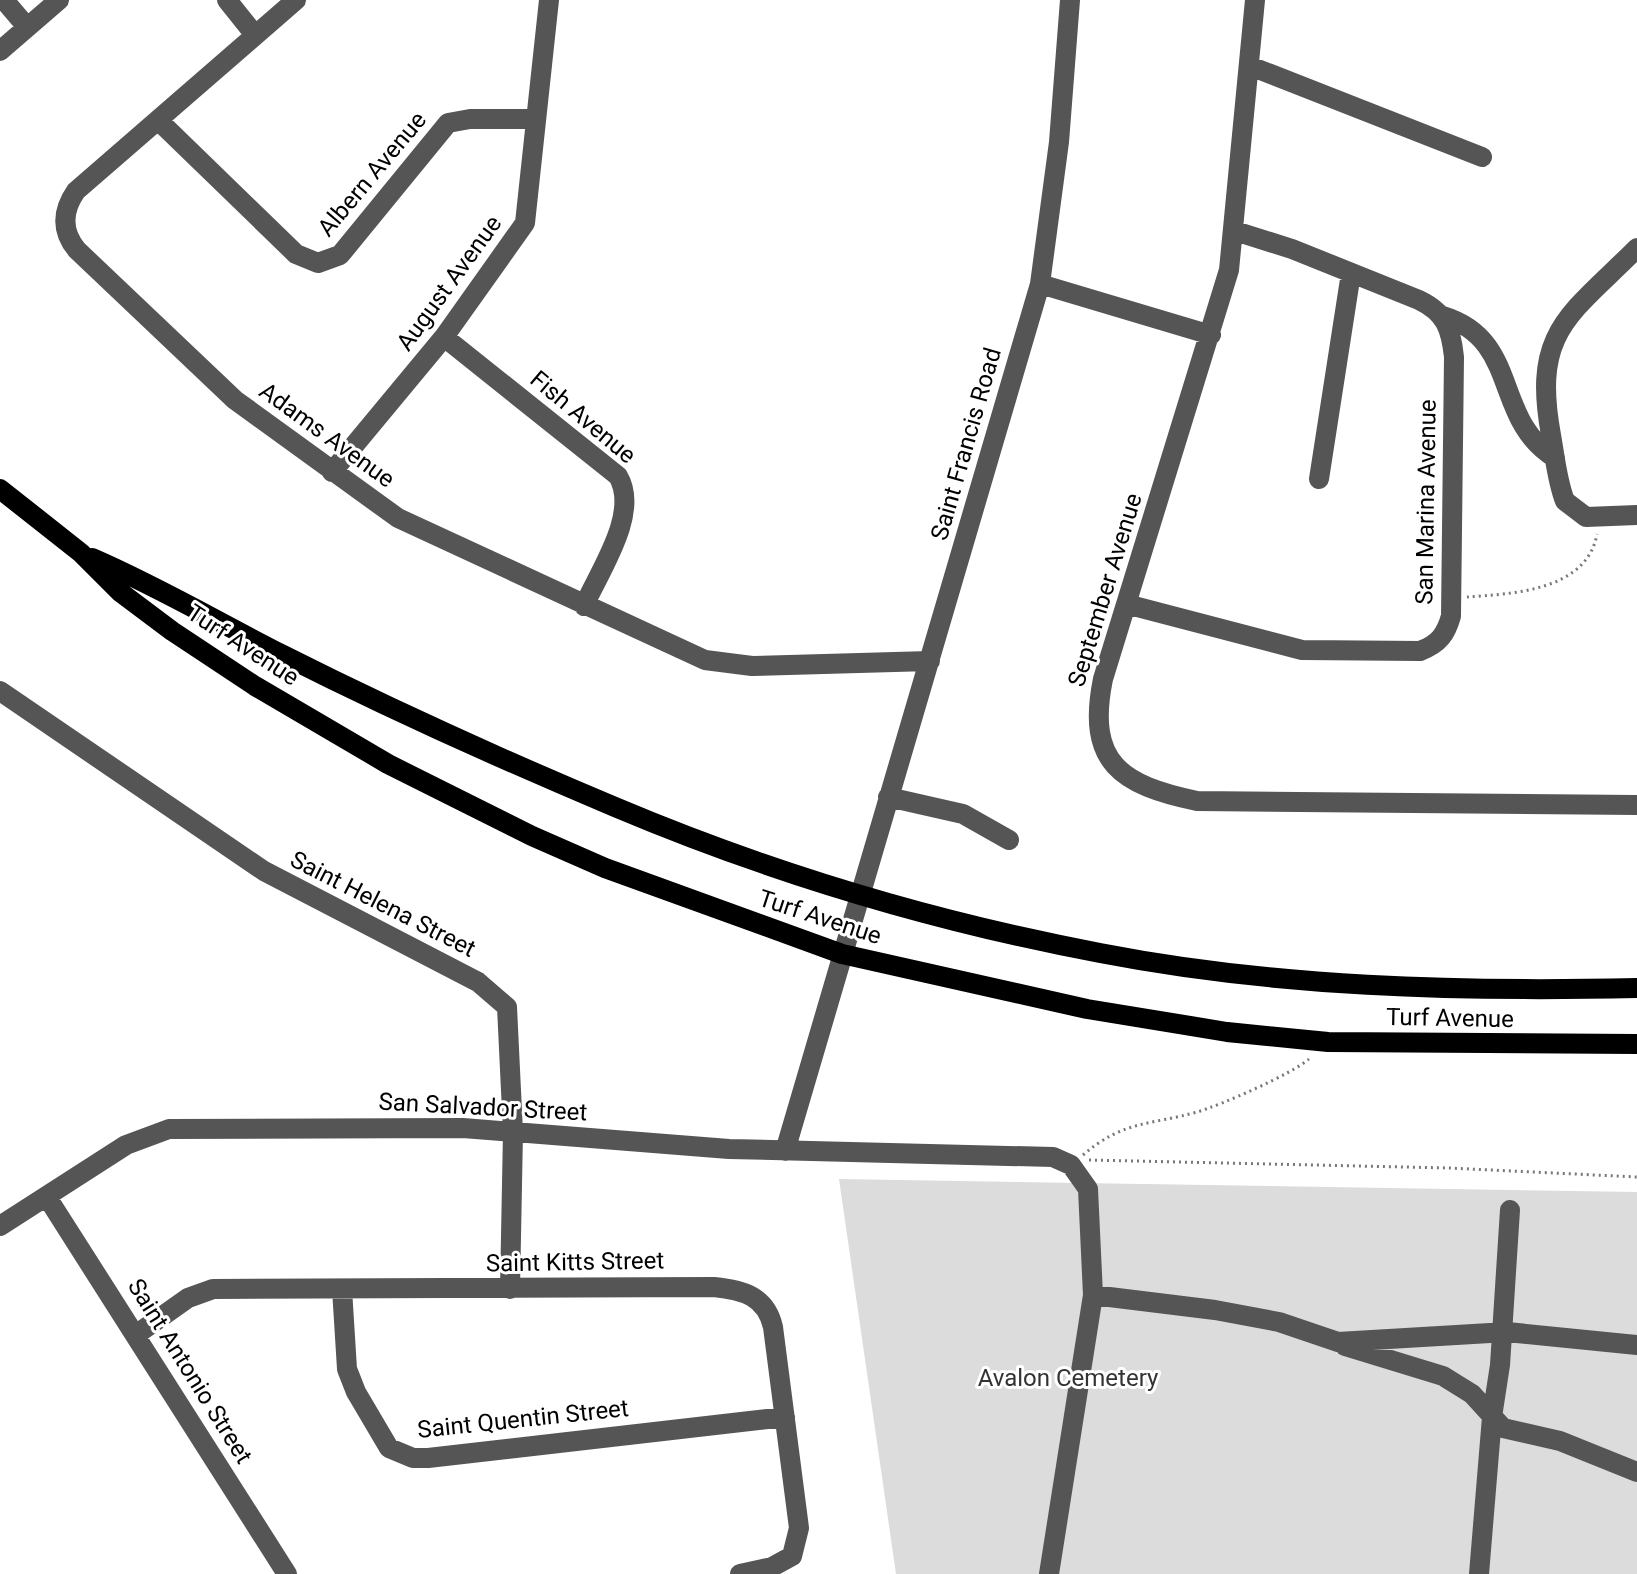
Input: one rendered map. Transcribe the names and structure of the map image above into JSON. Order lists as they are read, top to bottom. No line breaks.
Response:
{"streets":{"main road":["Turf Avenue"],"street":["Albern Avenue","August Avenue","Fish Avenue","Adams Avenue","Saint Francis Road","San Marina Avenue","September Avenue","Saint Helena Street","San Salvador Street","Saint Kitts Street","Saint Antonio Street","Saint Quentin Street"]},"crossings":[["Albern Avenue","August Avenue"],["Albern Avenue","Adams Avenue"],["August Avenue","Fish Avenue"],["August Avenue","Adams Avenue"],["Fish Avenue","Adams Avenue"],["Adams Avenue","Saint Francis Road"],["Saint Francis Road","Turf Avenue"],["San Marina Avenue","September Avenue"],["Saint Helena Street","San Salvador Street"],["Saint Helena Street","Saint Kitts Street"],["San Salvador Street","Saint Antonio Street"],["Saint Kitts Street","Saint Antonio Street"],["Saint Kitts Street","Saint Quentin Street"]],"parks":["Avalon Cemetery"]}
